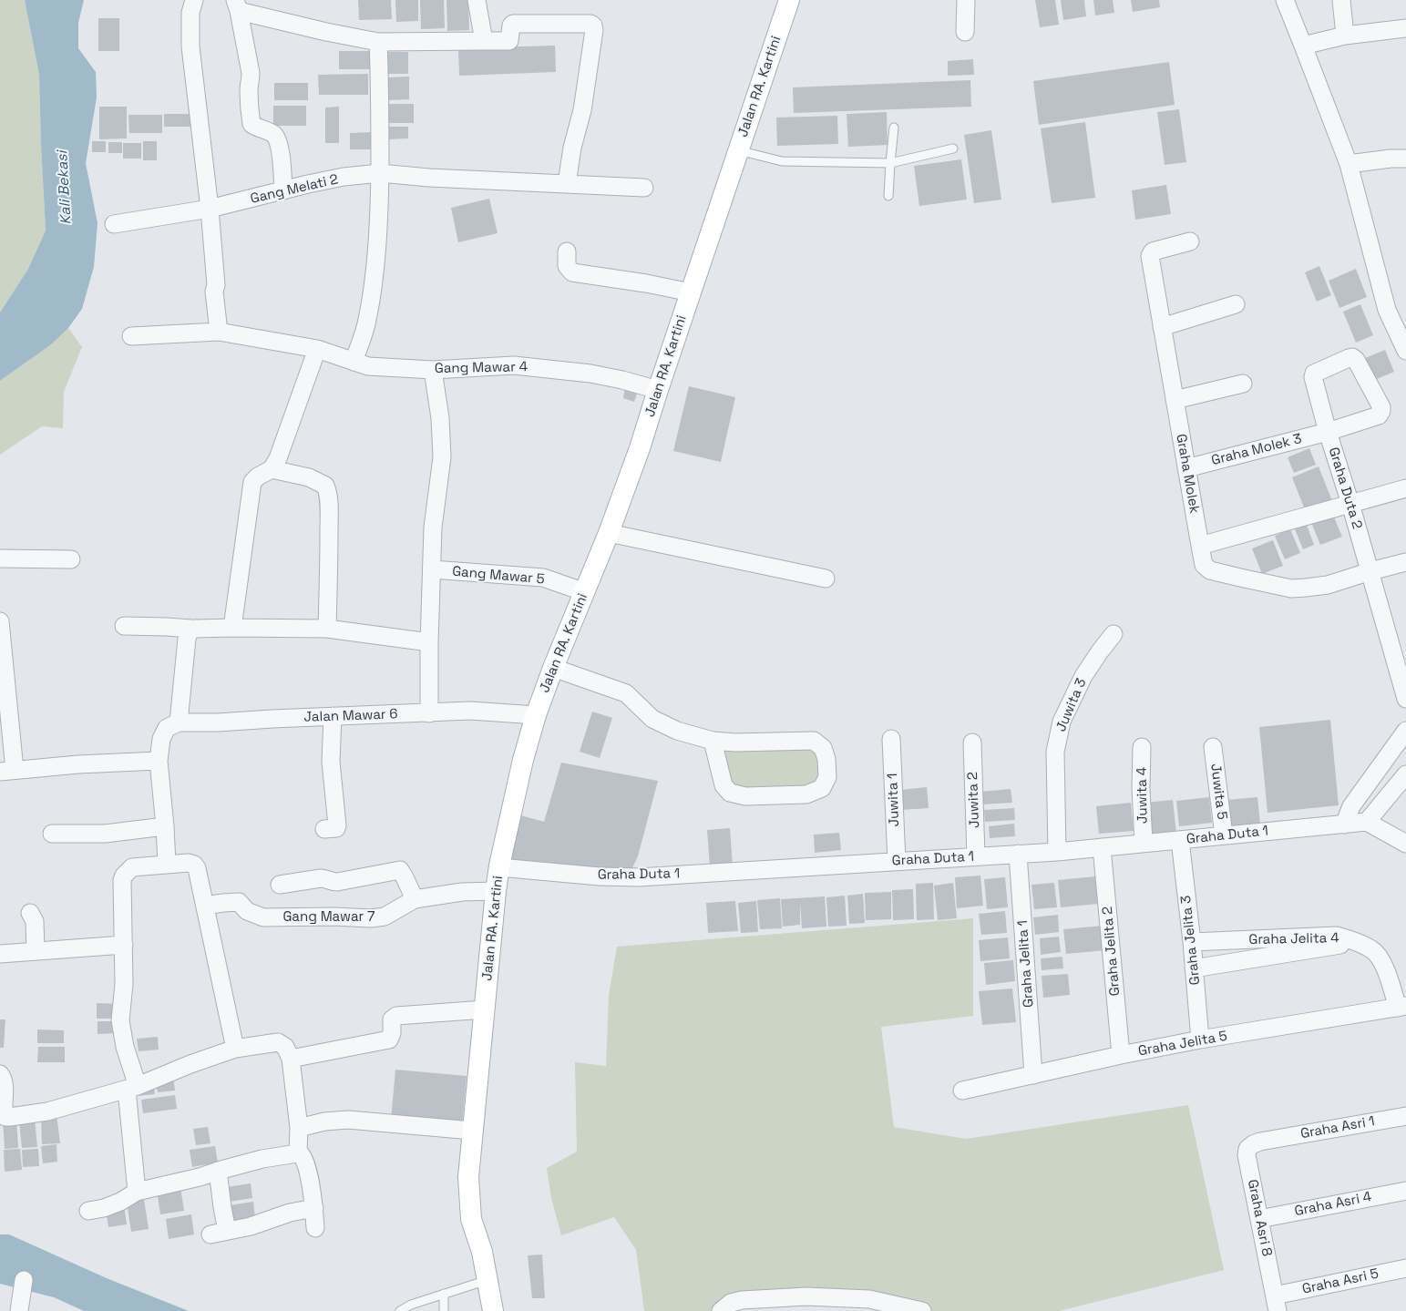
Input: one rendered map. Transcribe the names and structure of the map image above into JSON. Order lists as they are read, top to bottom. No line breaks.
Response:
{"streets":{"main road":["Jalan RA. Kartini"],"street":["Gang Melati 2","Gang Mawar 4","Graha Molek 3","Graha Molek","Graha Duta 2","Gang Mawar 5","Juwita 3","Jalan Mawar 6","Juwita 5","Juwita 4","Juwita 1","Juwita 2","Graha Duta 1","Gang Mawar 7","Graha Jelita 4","Graha Jelita 3","Graha Jelita 2","Graha Jelita 1","Graha Jelita 5","Graha Asri 1","Graha Asri 4","Graha Asri 8","Graha Asri 5"]},"crossings":[["Jalan RA. Kartini","Gang Mawar 4"],["Jalan RA. Kartini","Gang Mawar 5"],["Jalan RA. Kartini","Jalan Mawar 6"],["Jalan RA. Kartini","Graha Duta 1"],["Jalan RA. Kartini","Gang Mawar 7"],["Graha Molek 3","Graha Molek"],["Graha Molek 3","Graha Duta 2"],["Graha Molek","Graha Duta 2"],["Juwita 3","Graha Duta 1"],["Juwita 5","Graha Duta 1"],["Juwita 4","Graha Duta 1"],["Juwita 1","Graha Duta 1"],["Juwita 2","Graha Duta 1"],["Graha Duta 1","Graha Jelita 3"],["Graha Duta 1","Graha Jelita 2"],["Graha Duta 1","Graha Jelita 1"],["Graha Jelita 4","Graha Jelita 3"],["Graha Jelita 4","Graha Jelita 5"],["Graha Jelita 3","Graha Jelita 5"],["Graha Jelita 2","Graha Jelita 5"],["Graha Jelita 1","Graha Jelita 5"],["Graha Asri 1","Graha Asri 8"],["Graha Asri 4","Graha Asri 8"],["Graha Asri 8","Graha Asri 5"]],"water":["Kali Bekasi"]}
